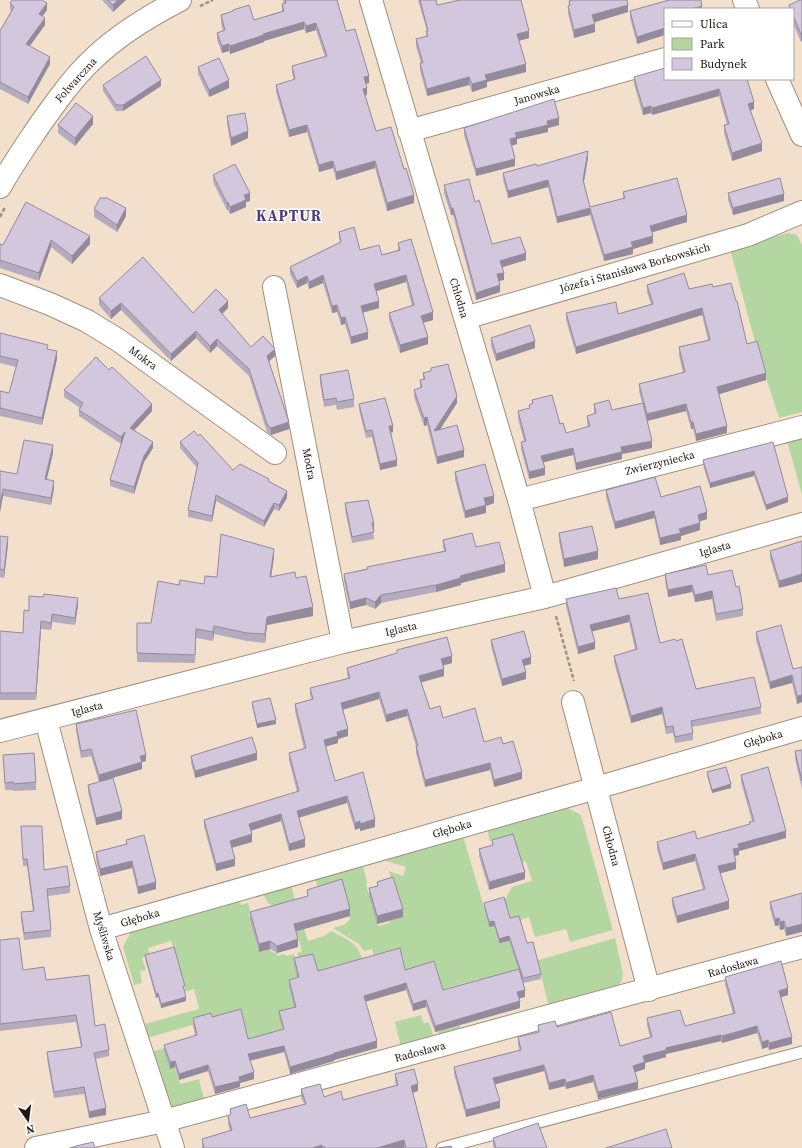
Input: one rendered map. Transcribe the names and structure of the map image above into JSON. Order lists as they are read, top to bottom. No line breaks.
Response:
{"streets":{"street":["Folwarczna","Janowska","Józefa i Stanisława Borkowskich","Chłodna","Mokra","Zwierzyniecka","Modra","Iglasta","Głęboka","Myśliwska","Radosława"]},"crossings":[["Janowska","Chłodna"],["Józefa i Stanisława Borkowskich","Chłodna"],["Chłodna","Zwierzyniecka"],["Chłodna","Iglasta"],["Chłodna","Głęboka"],["Chłodna","Radosława"],["Modra","Iglasta"],["Iglasta","Myśliwska"],["Głęboka","Myśliwska"],["Myśliwska","Radosława"]],"districts":["KAPTUR"],"legend":["Ulica","Park","Budynek"],"north":"bottom"}
